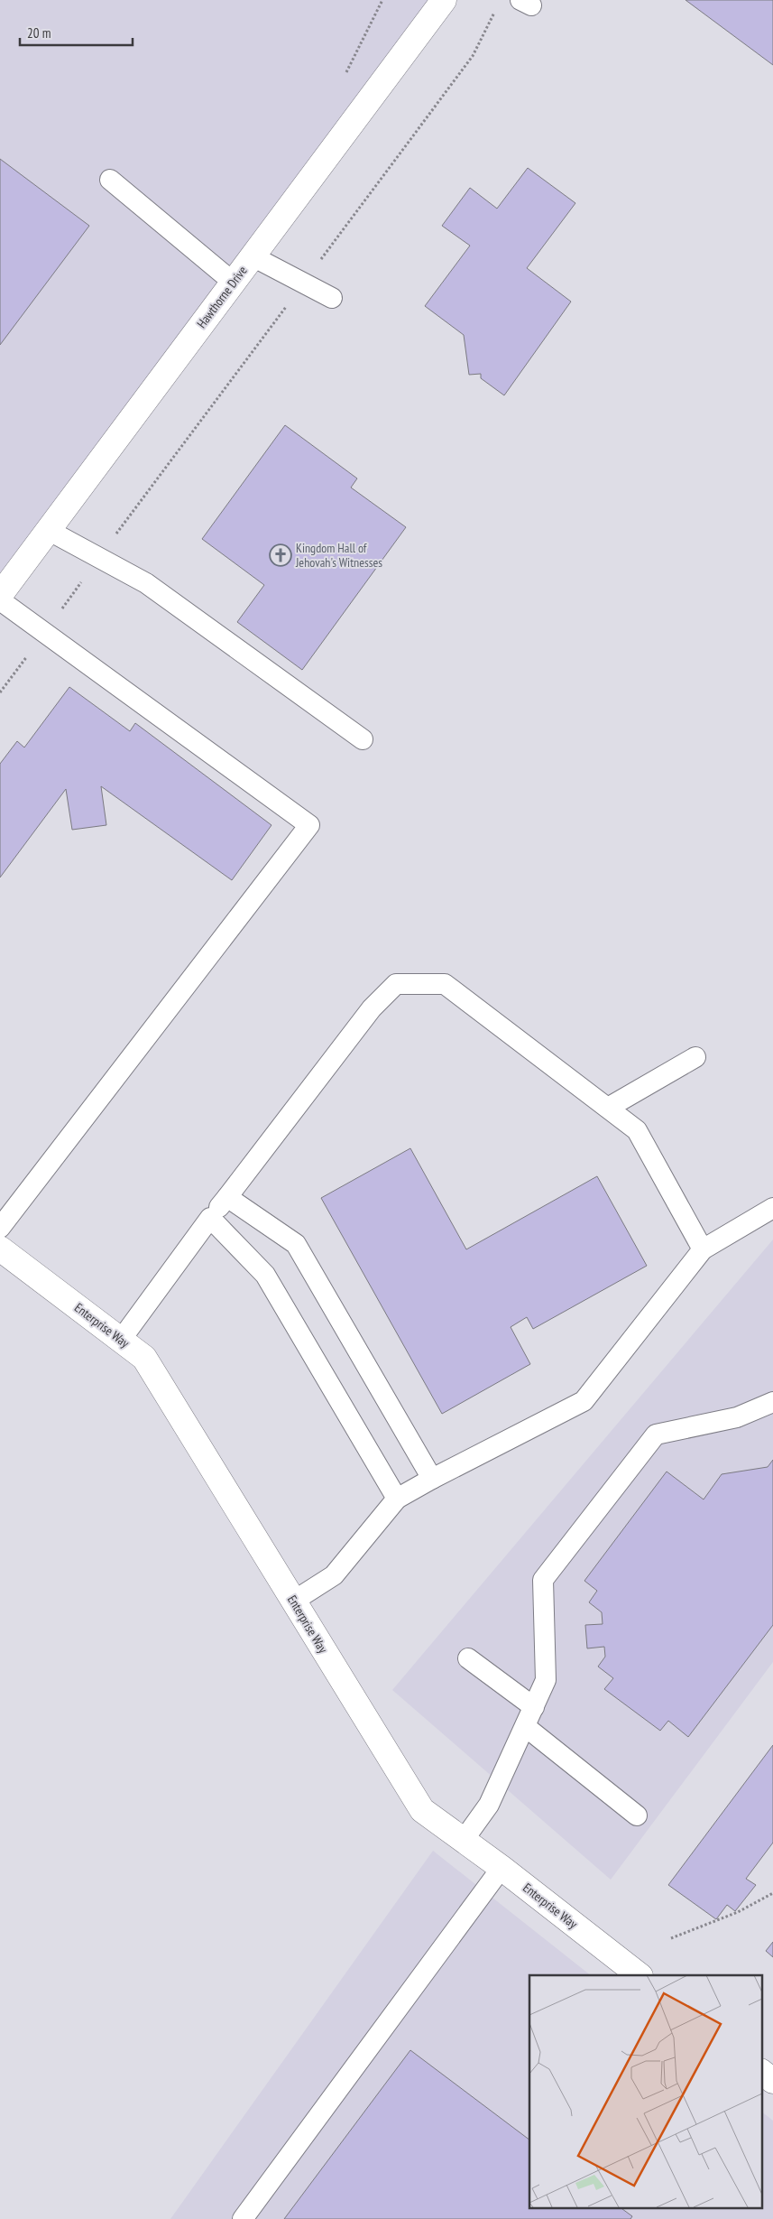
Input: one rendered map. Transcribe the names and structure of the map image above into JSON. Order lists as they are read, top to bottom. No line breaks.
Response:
{"streets":{"street":["Hawthorne Drive","Enterprise Way"]},"places":{"church":["Kingdom Hall of Jehovah's Witnesses"]},"scale_bar":"20 m"}
